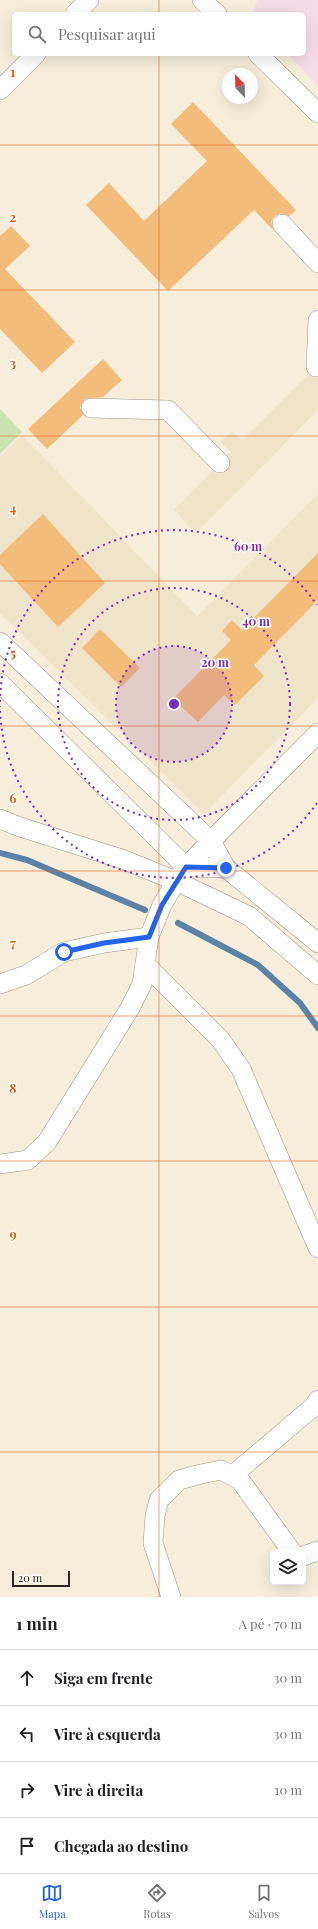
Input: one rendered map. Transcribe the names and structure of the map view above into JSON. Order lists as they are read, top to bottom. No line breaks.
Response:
{"scale_bar":"20 m","north":"top left","page":{"search":"Pesquisar aqui","scale":"20 m","heading":["1 min","A pé · 70 m"],"list":[["Siga em frente","30 m"],["Vire à esquerda","30 m"],["Vire à direita","10 m"],"Chegada ao destino"],"nav":["Mapa","Rotas","Salvos"]},"grid":{"rows":["1","2","3","4","5","6","7","8","9"]},"rings":["60 m","40 m","20 m"]}
